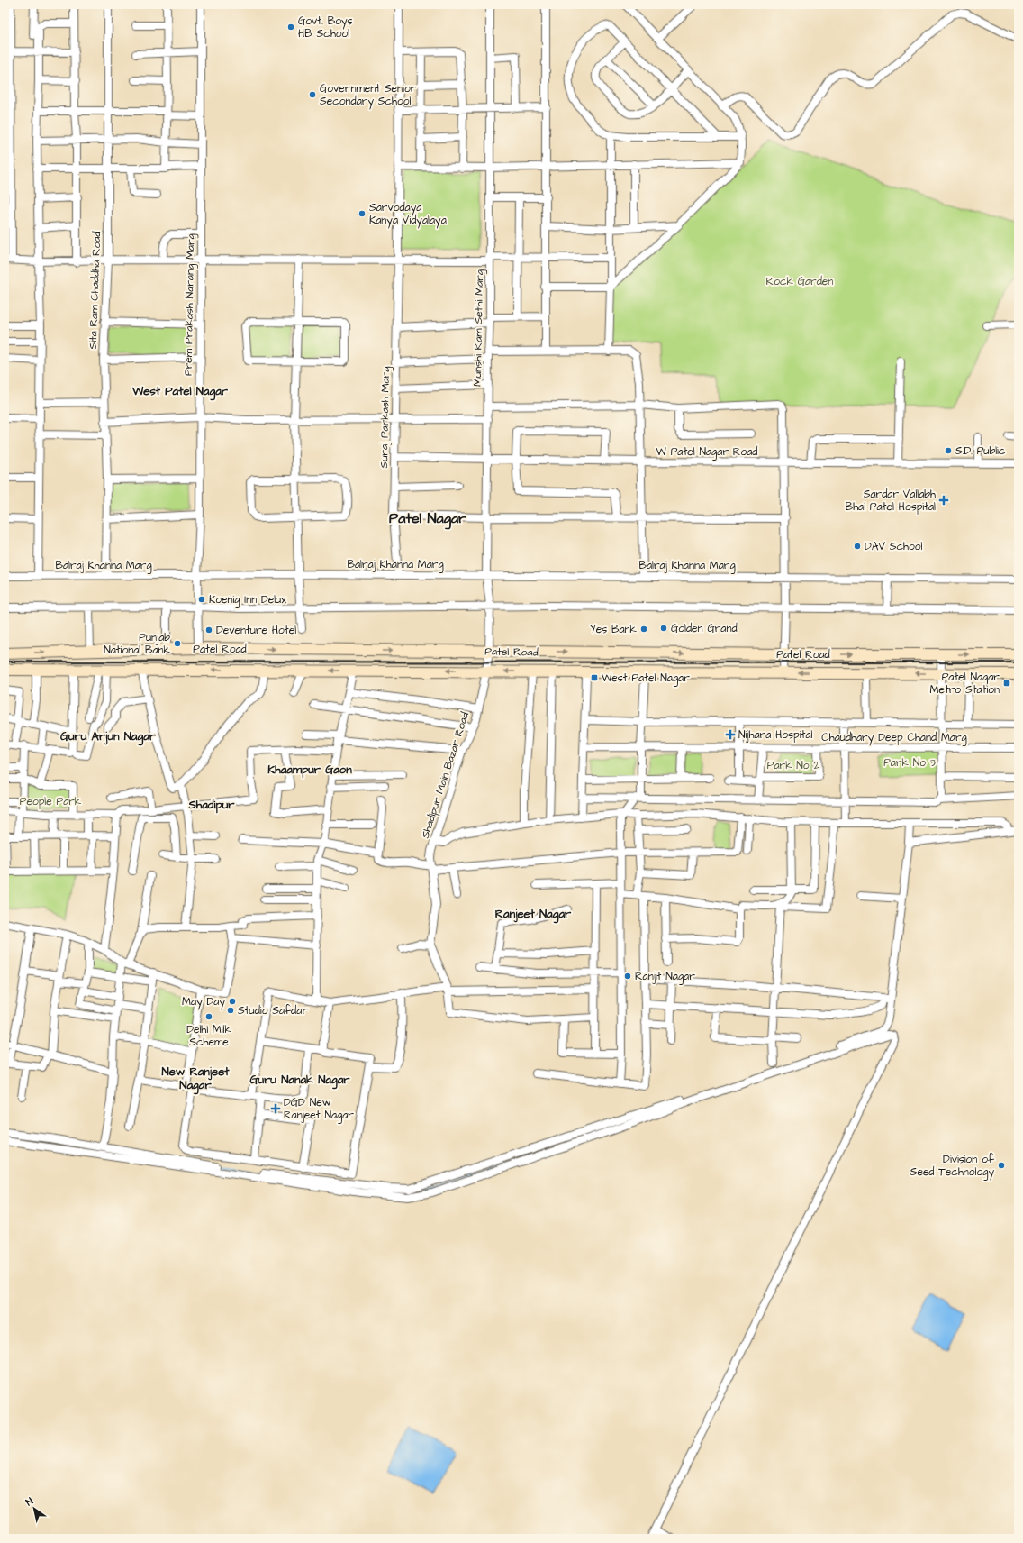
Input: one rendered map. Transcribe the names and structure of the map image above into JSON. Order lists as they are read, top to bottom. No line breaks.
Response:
{"streets":{"main road":["Patel Road"],"street":["Sita Ram Chaddha Road","Prem Prakash Narang Marg","Munshi Ram Sethi Marg","Suraj Parkash Marg","W Patel Nagar Road","Balraj Khanna Marg","Chaudhary Deep Chand Marg","Shadipur Main Bazar Road"]},"crossings":[["Sita Ram Chaddha Road","Balraj Khanna Marg"],["Prem Prakash Narang Marg","Balraj Khanna Marg"],["Prem Prakash Narang Marg","Patel Road"],["Munshi Ram Sethi Marg","W Patel Nagar Road"],["Munshi Ram Sethi Marg","Balraj Khanna Marg"],["Munshi Ram Sethi Marg","Patel Road"],["Munshi Ram Sethi Marg","Shadipur Main Bazar Road"],["Suraj Parkash Marg","W Patel Nagar Road"],["Suraj Parkash Marg","Balraj Khanna Marg"],["Patel Road","Shadipur Main Bazar Road"]],"districts":["West Patel Nagar","Patel Nagar","Guru Arjun Nagar","Khaampur Gaon","Shadipur","Ranjeet Nagar","New Ranjeet Nagar","Guru Nanak Nagar"],"parks":["Rock Garden","Park No 3","Park No 2","People Park"],"places":{"other":["Govt. Boys HB School","Government Senior Secondary School","Sarvodaya Kanya Vidyalaya","S.D. Public","DAV School","Koenig Inn Delux","Golden Grand","Yes Bank","Deventure Hotel","Punjab National Bank","Ranjit Nagar","May Day","Studio Safdar","Delhi Milk Scheme","Division of Seed Technology"],"health":["Sardar Vallabh Bhai Patel Hospital","Nijhara Hospital","DGD New Ranjeet Nagar"],"transit":["West Patel Nagar","Patel Nagar Metro Station"]},"north":"top left"}
